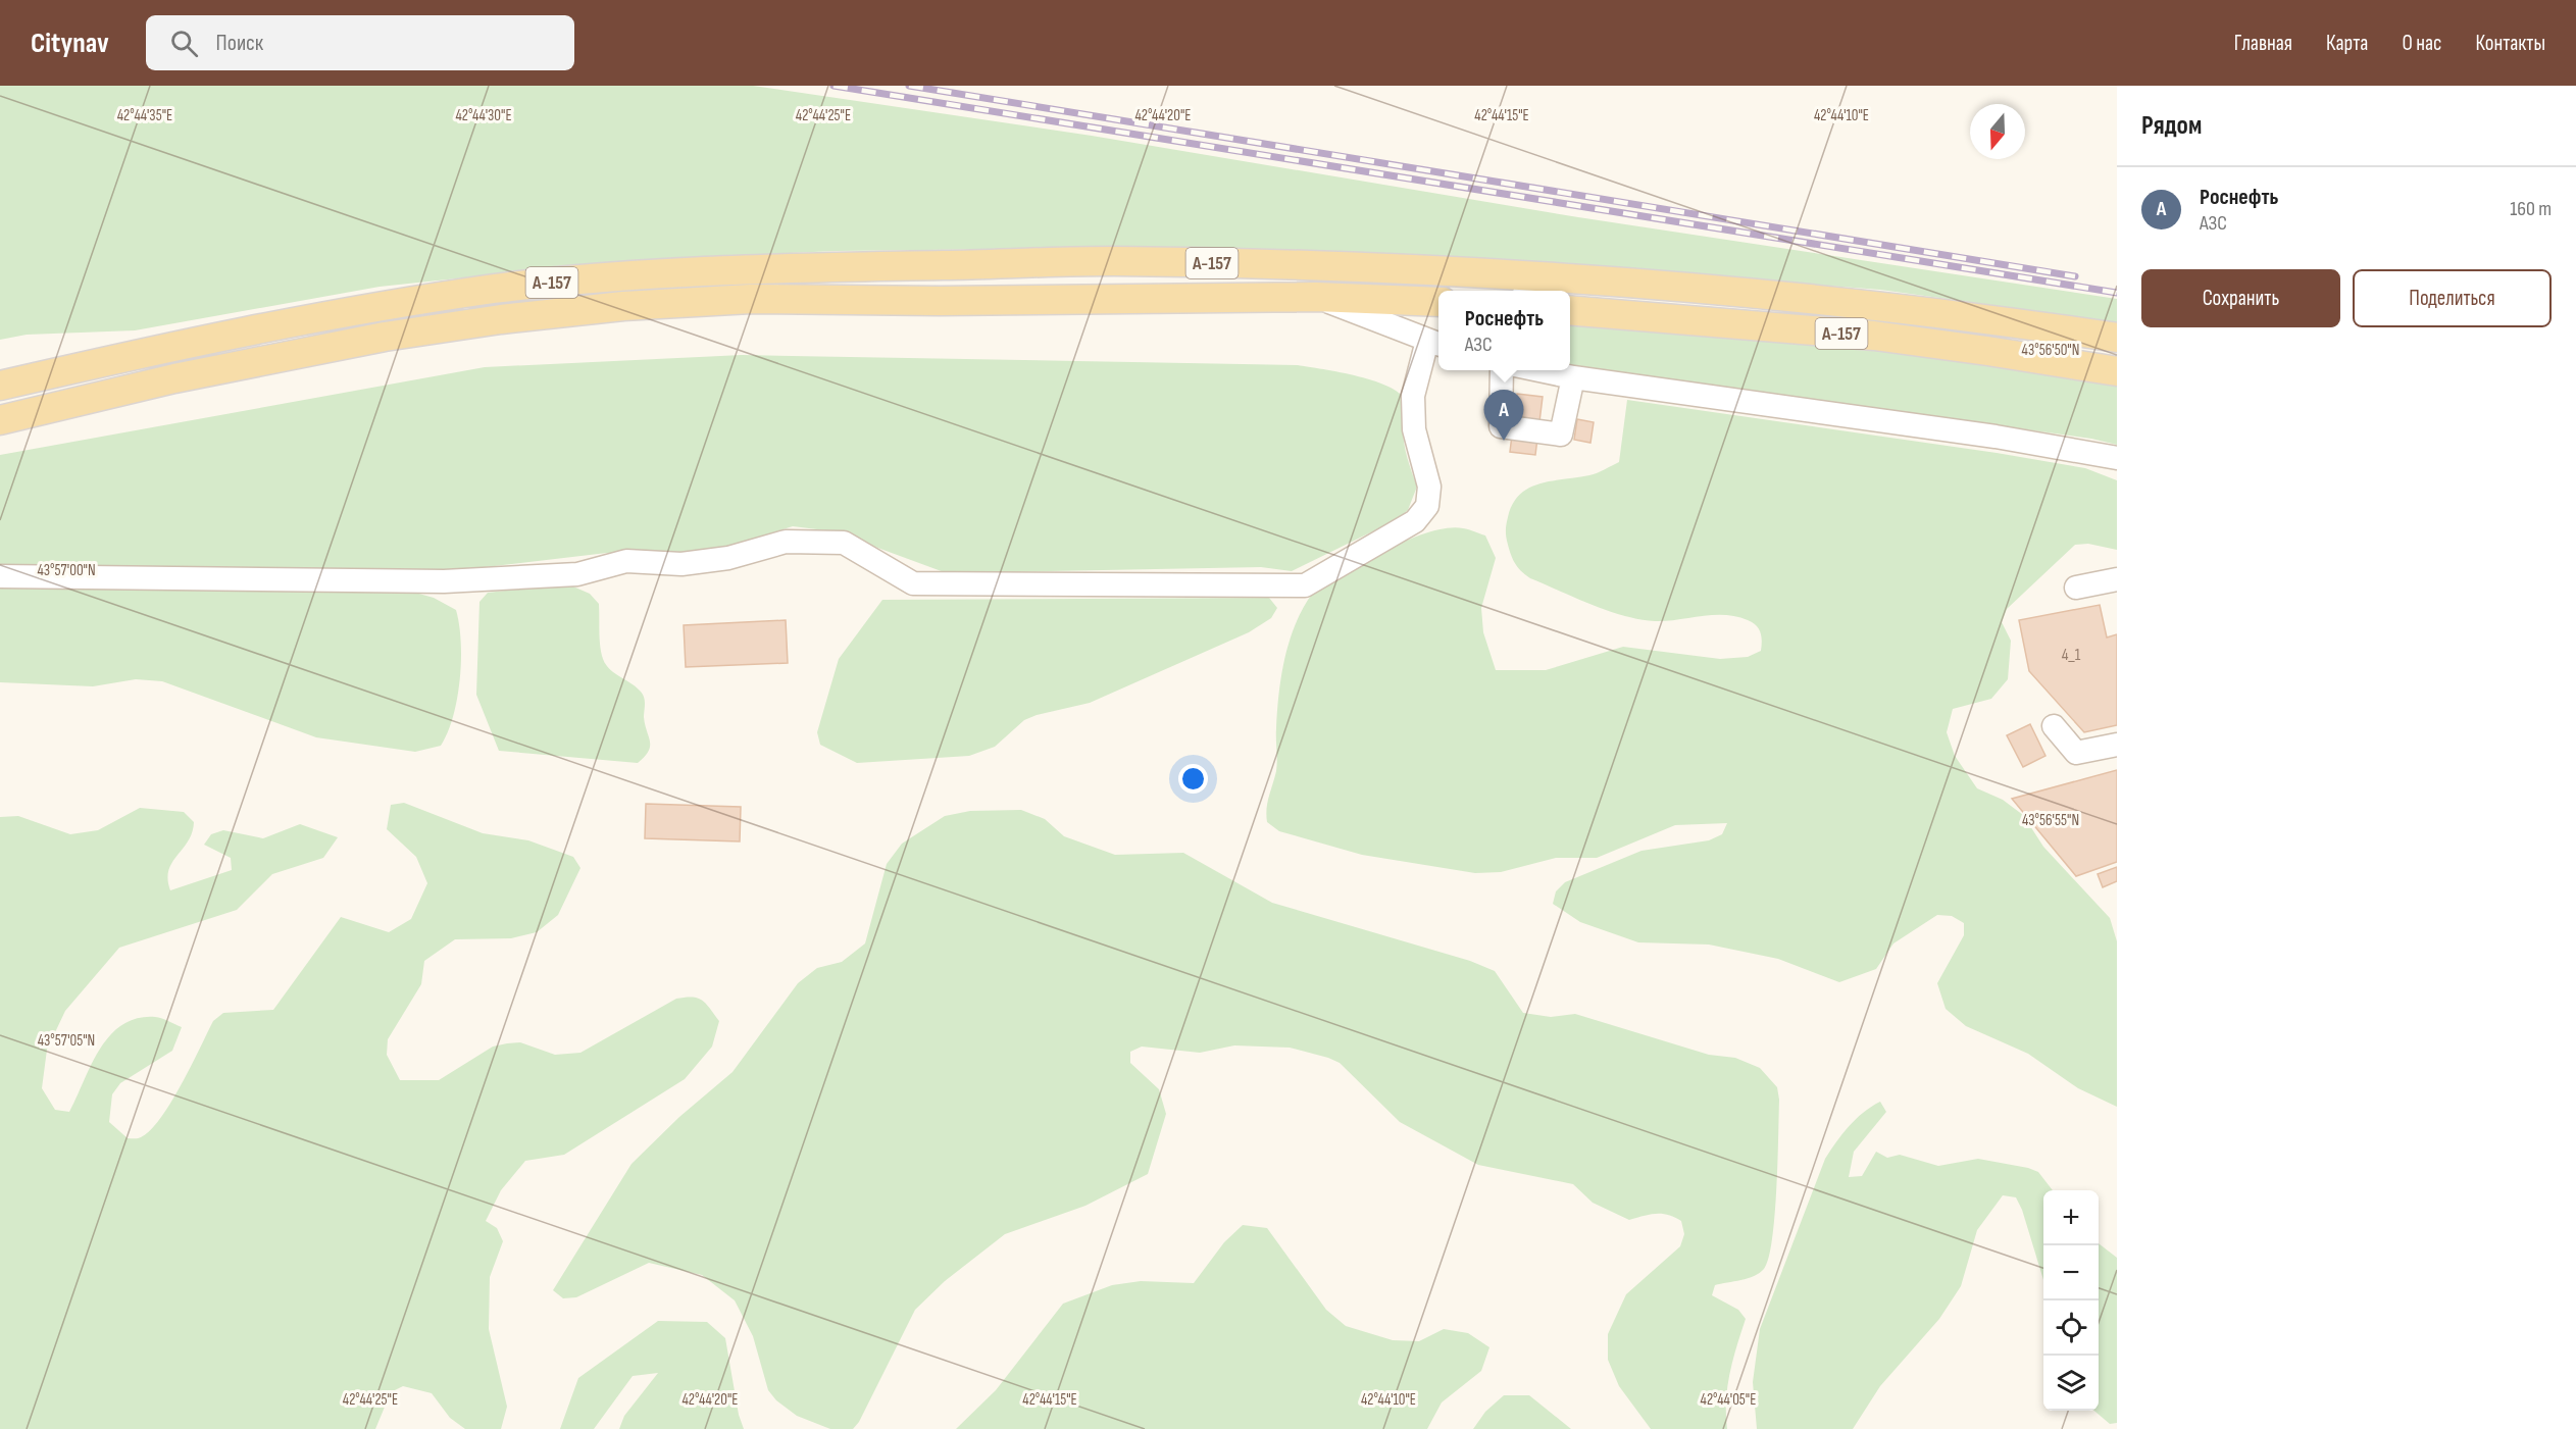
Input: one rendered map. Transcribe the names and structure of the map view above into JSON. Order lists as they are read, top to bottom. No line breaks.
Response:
{"streets":{"main road":["А-157"]},"house_numbers":["4_1"],"north":"bottom","page":{"header":"Citynav","search":"Поиск","nav":["Главная","Карта","О нас","Контакты"],"heading":"Рядом","list":[{"mark":"A","name":"Роснефть","note":"АЗС","value":"160 m"}],"buttons":["Сохранить","Поделиться"],"popup":["Роснефть","АЗС"],"pins":"A","map_buttons":["+","−"]},"coordinates":["42°44'25\"E","42°44'20\"E","42°44'15\"E","42°44'35\"E","42°44'30\"E","42°44'10\"E","43°56'50\"N","43°57'00\"N","43°56'55\"N","43°57'05\"N","42°44'05\"E"]}
